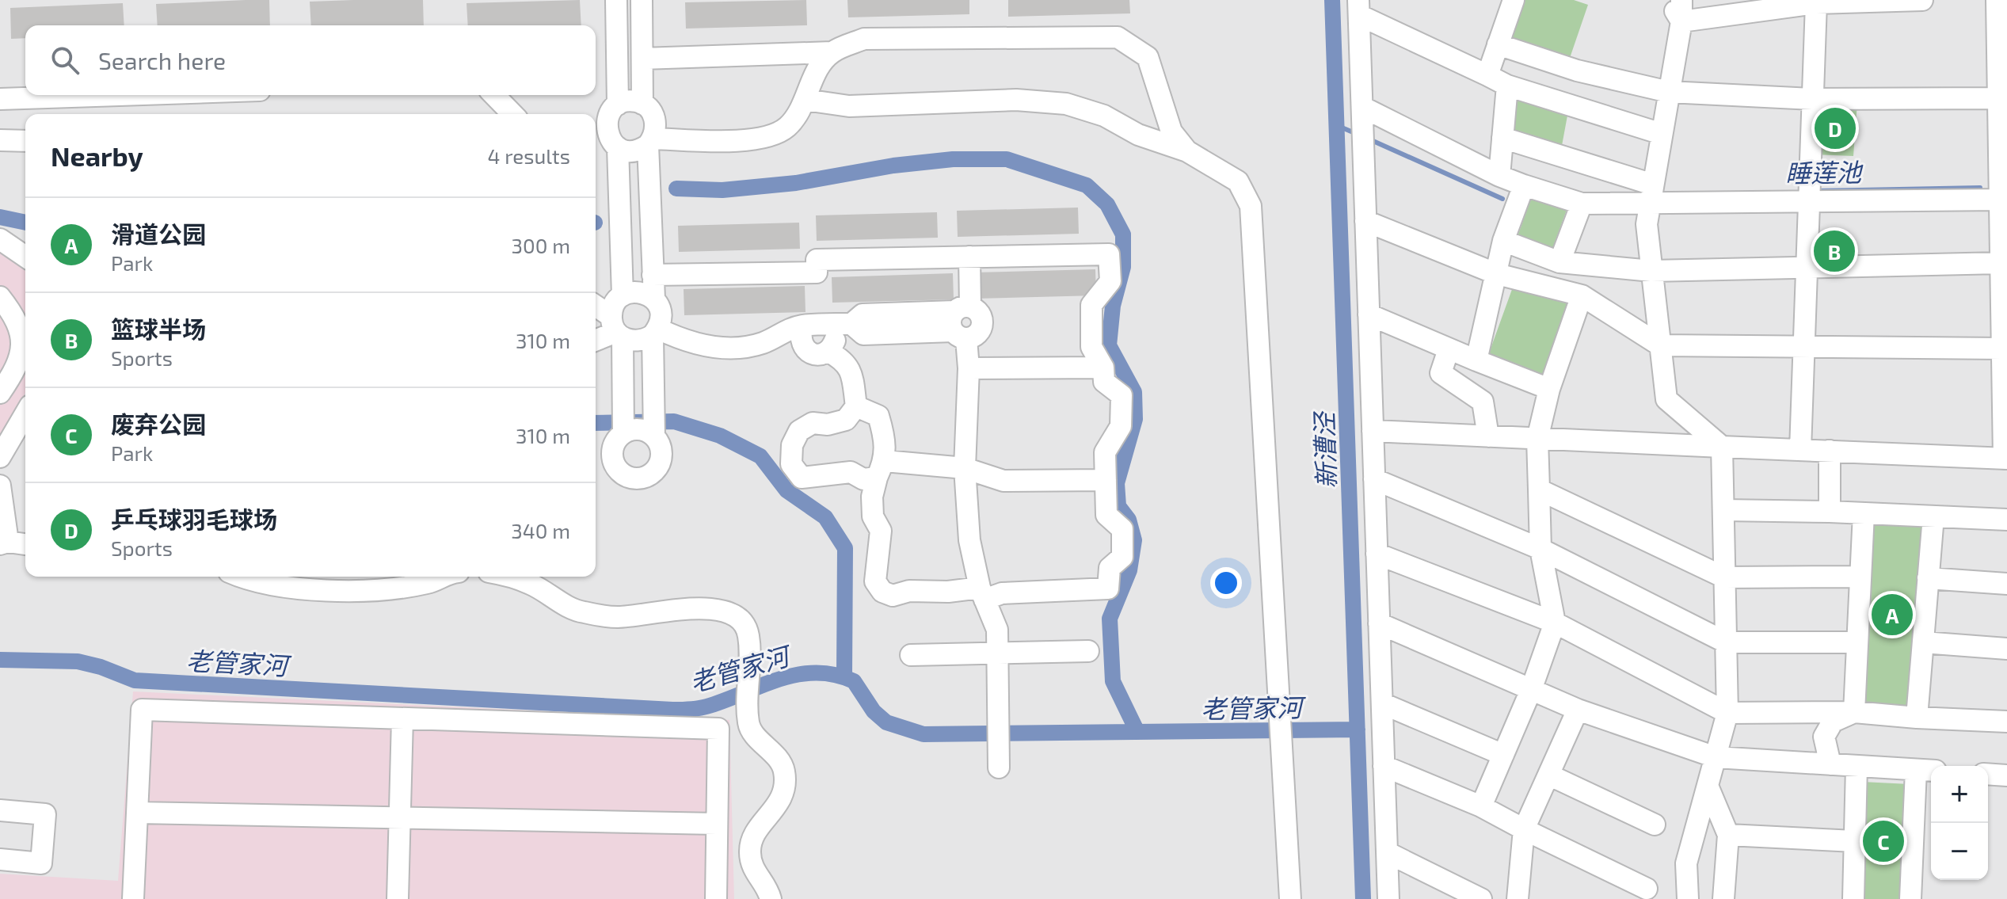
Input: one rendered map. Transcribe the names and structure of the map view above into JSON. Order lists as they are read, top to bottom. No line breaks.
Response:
{"water":["睡莲池","新漕泾","老管家河"],"page":{"search":"Search here","pins":["D","B","A","C"],"heading":["Nearby","4 results"],"list":[{"mark":"A","name":"滑道公园","note":"Park","value":"300 m"},{"mark":"B","name":"篮球半场","note":"Sports","value":"310 m"},{"mark":"C","name":"废弃公园","note":"Park","value":"310 m"},{"mark":"D","name":"乒乓球羽毛球场","note":"Sports","value":"340 m"}],"map_buttons":["+","−"]}}
